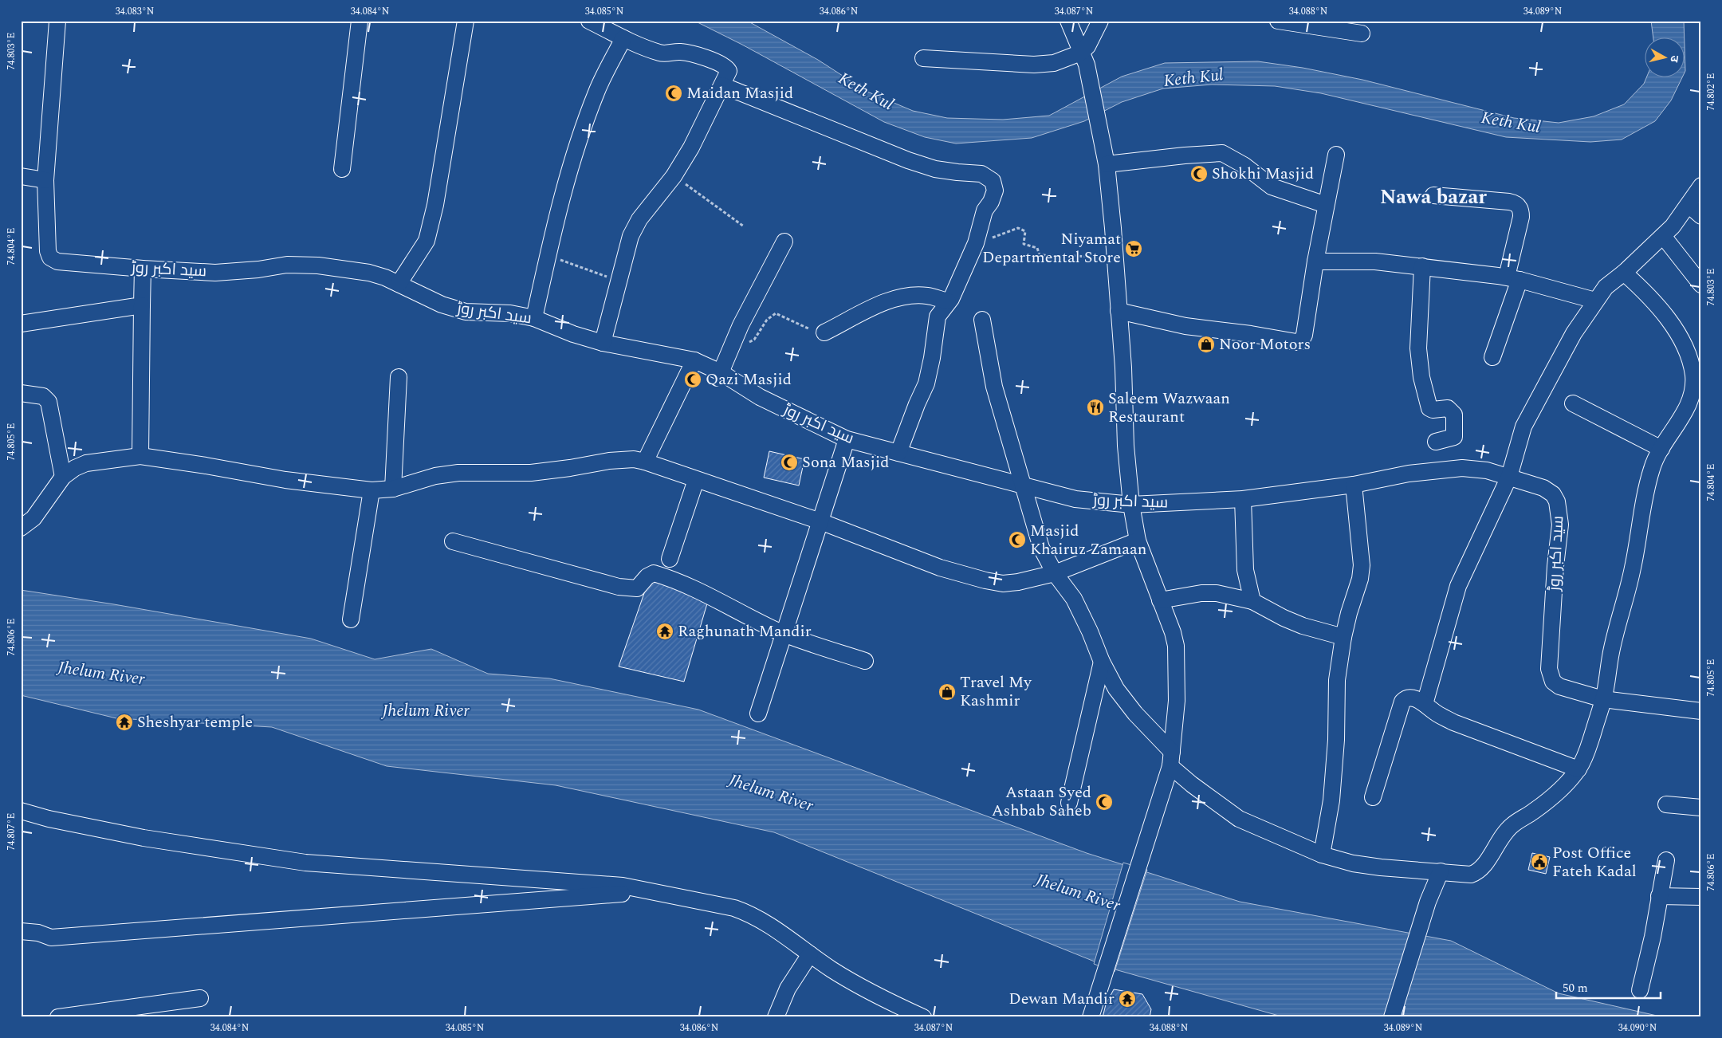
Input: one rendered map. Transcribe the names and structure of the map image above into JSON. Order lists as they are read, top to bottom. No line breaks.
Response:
{"streets":{"street":["سید اکبر روڑ"]},"districts":["Nawa bazar"],"water":["Keth Kul","Jhelum River"],"places":{"mosque":["Maidan Masjid","Shokhi Masjid","Qazi Masjid","Sona Masjid","Masjid Khairuz Zamaan","Astaan Syed Ashbab Saheb"],"supermarket":["Niyamat Departmental Store"],"shop":["Noor Motors","Travel My Kashmir"],"restaurant":["Saleem Wazwaan Restaurant"],"temple":["Raghunath Mandir","Sheshyar temple","Dewan Mandir"],"public building":["Post Office Fateh Kadal"]},"scale_bar":"50 m","north":"right","coordinates":["34.083°N","34.084°N","34.085°N","34.086°N","34.087°N","34.088°N","34.089°N","74.803°E","74.802°E","74.804°E","74.805°E","74.806°E","74.807°E","34.090°N"]}
